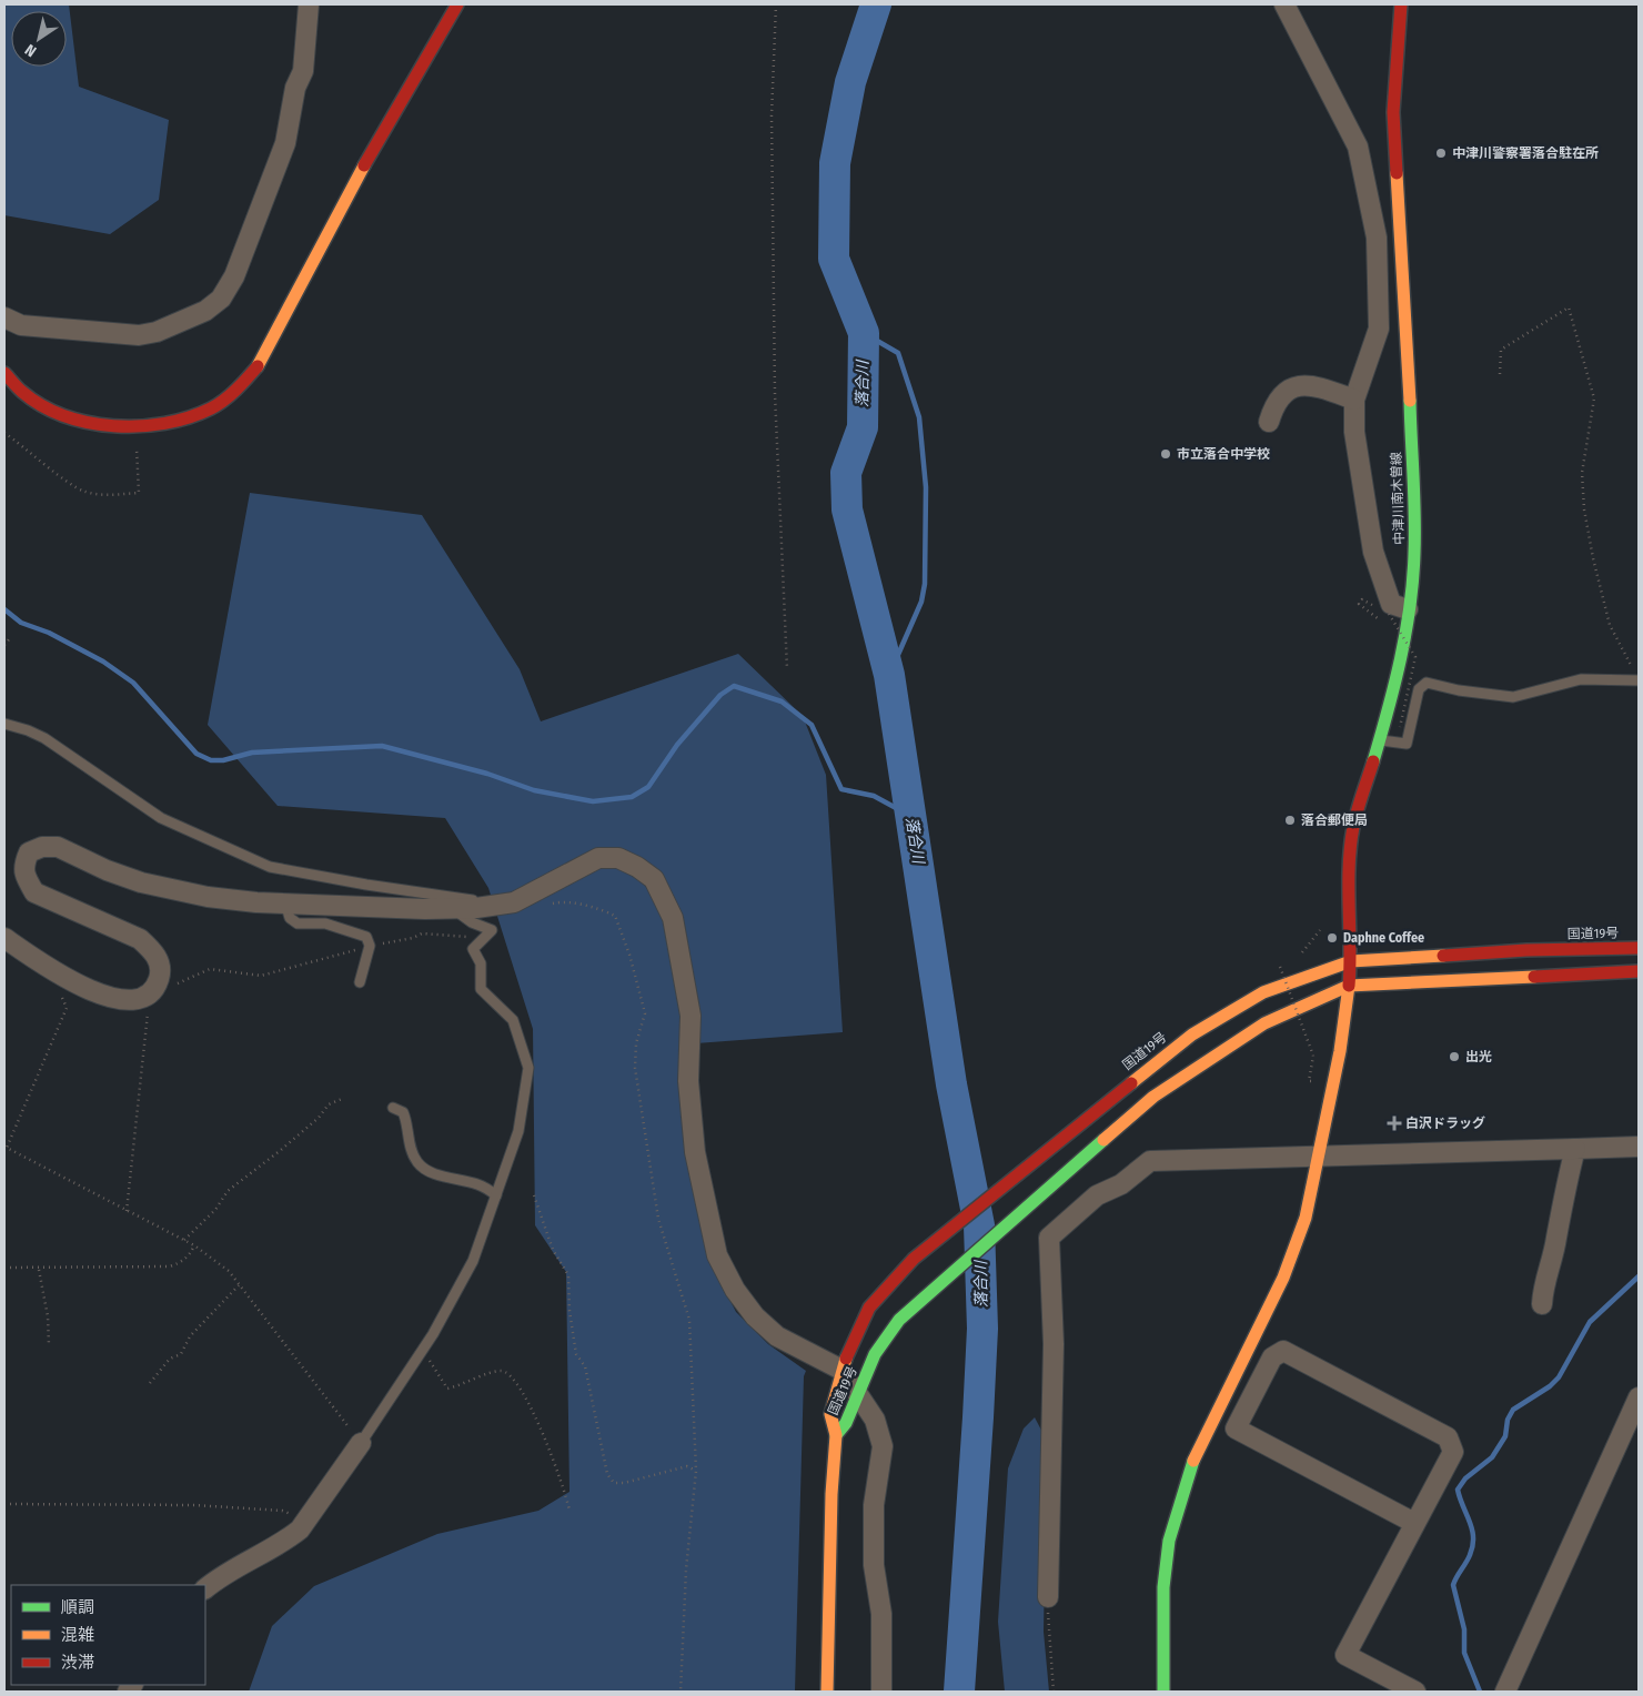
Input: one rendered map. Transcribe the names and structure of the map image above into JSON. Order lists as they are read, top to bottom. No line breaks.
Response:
{"streets":{"main road":["中津川南木曽線","国道19号"]},"crossings":[["中津川南木曽線","国道19号"]],"water":["落合川"],"places":{"other":["中津川警察署落合駐在所","市立落合中学校","落合郵便局","Daphne Coffee","出光"],"health":["白沢ドラッグ"]},"legend":["順調","混雑","渋滞"],"north":"bottom left"}
